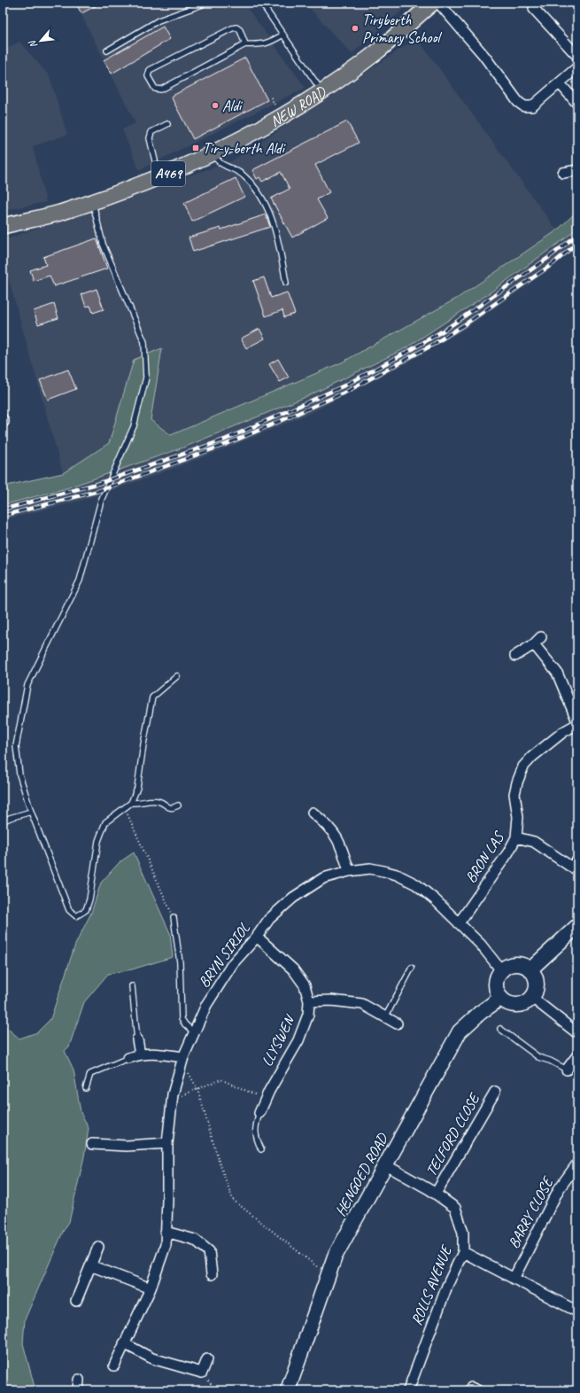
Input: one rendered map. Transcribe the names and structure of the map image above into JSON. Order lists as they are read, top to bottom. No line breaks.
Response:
{"streets":{"main road":["NEW ROAD","A469"],"street":["BRON LAS","BRYN SIRIOL","LLYSWEN","TELFORD CLOSE","HENGOED ROAD","BARRY CLOSE","ROLLS AVENUE"]},"crossings":[["BRON LAS","BRYN SIRIOL"],["BRYN SIRIOL","LLYSWEN"],["BRYN SIRIOL","HENGOED ROAD"],["TELFORD CLOSE","ROLLS AVENUE"],["HENGOED ROAD","ROLLS AVENUE"]],"places":{"other":["Tiryberth Primary School","Aldi"],"transit":["Tir-y-berth Aldi"]},"north":"bottom left"}
